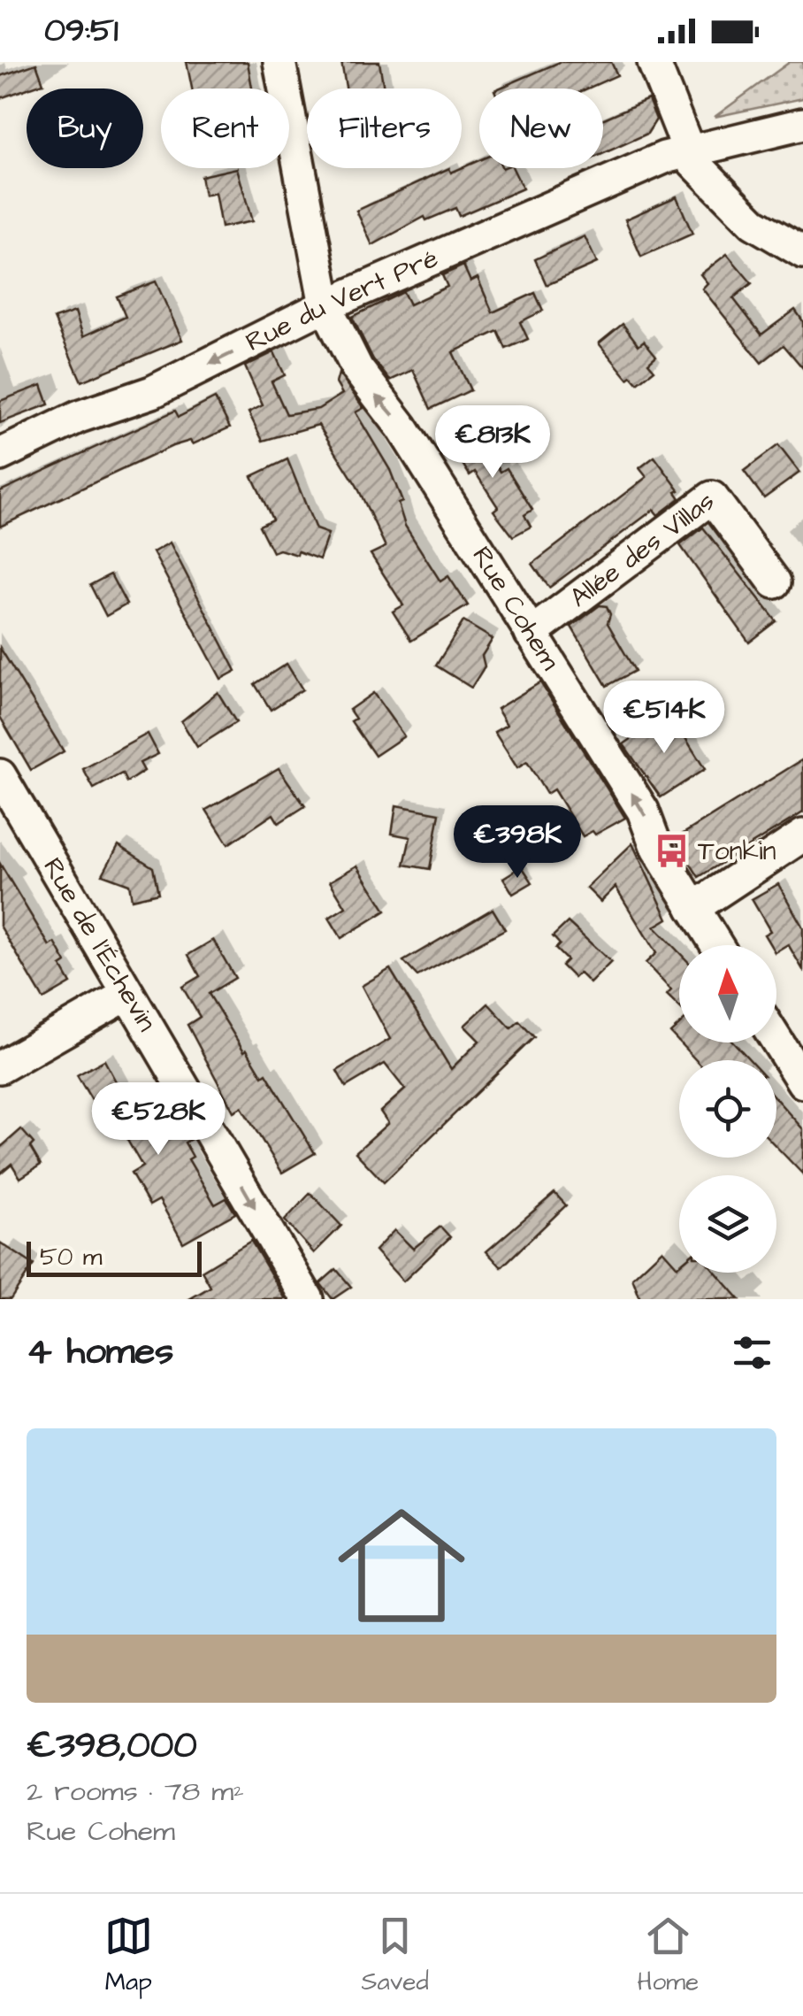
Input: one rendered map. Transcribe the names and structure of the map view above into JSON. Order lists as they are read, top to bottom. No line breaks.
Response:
{"streets":{"street":["Rue du Vert Pré","Allée des Villas","Rue Cohem","Rue de l'Échevin"]},"crossings":[["Rue du Vert Pré","Rue Cohem"],["Allée des Villas","Rue Cohem"]],"one_way":["Rue du Vert Pré","Rue Cohem","Rue de l'Échevin"],"places":{"bus stop":["Tonkin"]},"scale_bar":"50 m","north":"top","page":{"status":"09:51","chip":["Buy","Rent","Filters","New"],"price":["€813K","€514K","€398K","€528K"],"scale":"50 m","heading":"4 homes","list":[{"name":"€398,000","note":"2 rooms · 78 m² · Rue Cohem"}],"tabs":["Map","Saved","Home"]}}
